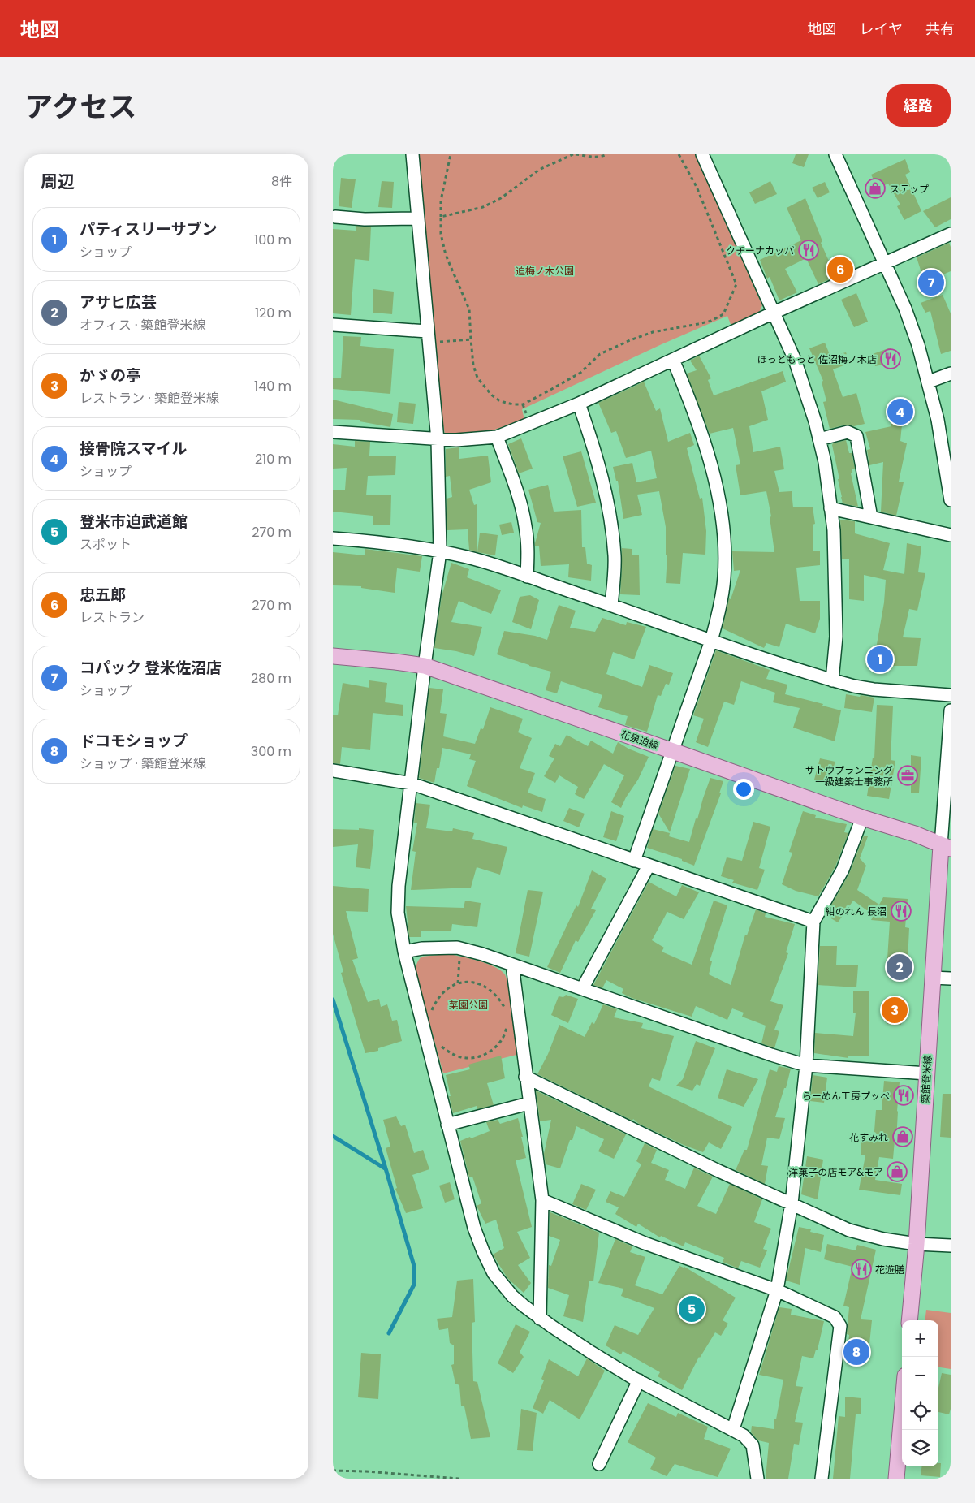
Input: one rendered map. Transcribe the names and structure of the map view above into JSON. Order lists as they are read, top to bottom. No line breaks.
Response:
{"streets":{"main road":["花泉迫線","築館登米線"]},"crossings":[["花泉迫線","築館登米線"]],"parks":["迫梅ノ木公園","菜園公園"],"places":{"shop":["ステップ","花すみれ","洋菓子の店モア&モア"],"restaurant":["クチーナカッパ","ほっともっと 佐沼梅ノ木店","紺のれん 長沼","らーめん工房プッぺ","花遊膳"],"office":["サトウプランニング 一級建築士事務所"]},"page":{"header":"地図","nav":["地図","レイヤ","共有"],"title":"アクセス","buttons":"経路","heading":["周辺","8件"],"list":[{"mark":"1","name":"パティスリーサブン","note":"ショップ","value":"100 m"},{"mark":"2","name":"アサヒ広芸","note":"オフィス · 築館登米線","value":"120 m"},{"mark":"3","name":"かゞの亭","note":"レストラン · 築館登米線","value":"140 m"},{"mark":"4","name":"接骨院スマイル","note":"ショップ","value":"210 m"},{"mark":"5","name":"登米市迫武道館","note":"スポット","value":"270 m"},{"mark":"6","name":"忠五郎","note":"レストラン","value":"270 m"},{"mark":"7","name":"コパック 登米佐沼店","note":"ショップ","value":"280 m"},{"mark":"8","name":"ドコモショップ","note":"ショップ · 築館登米線","value":"300 m"}],"pins":["6","7","4","1","2","3","5","8"],"map_buttons":["+","−"]}}
